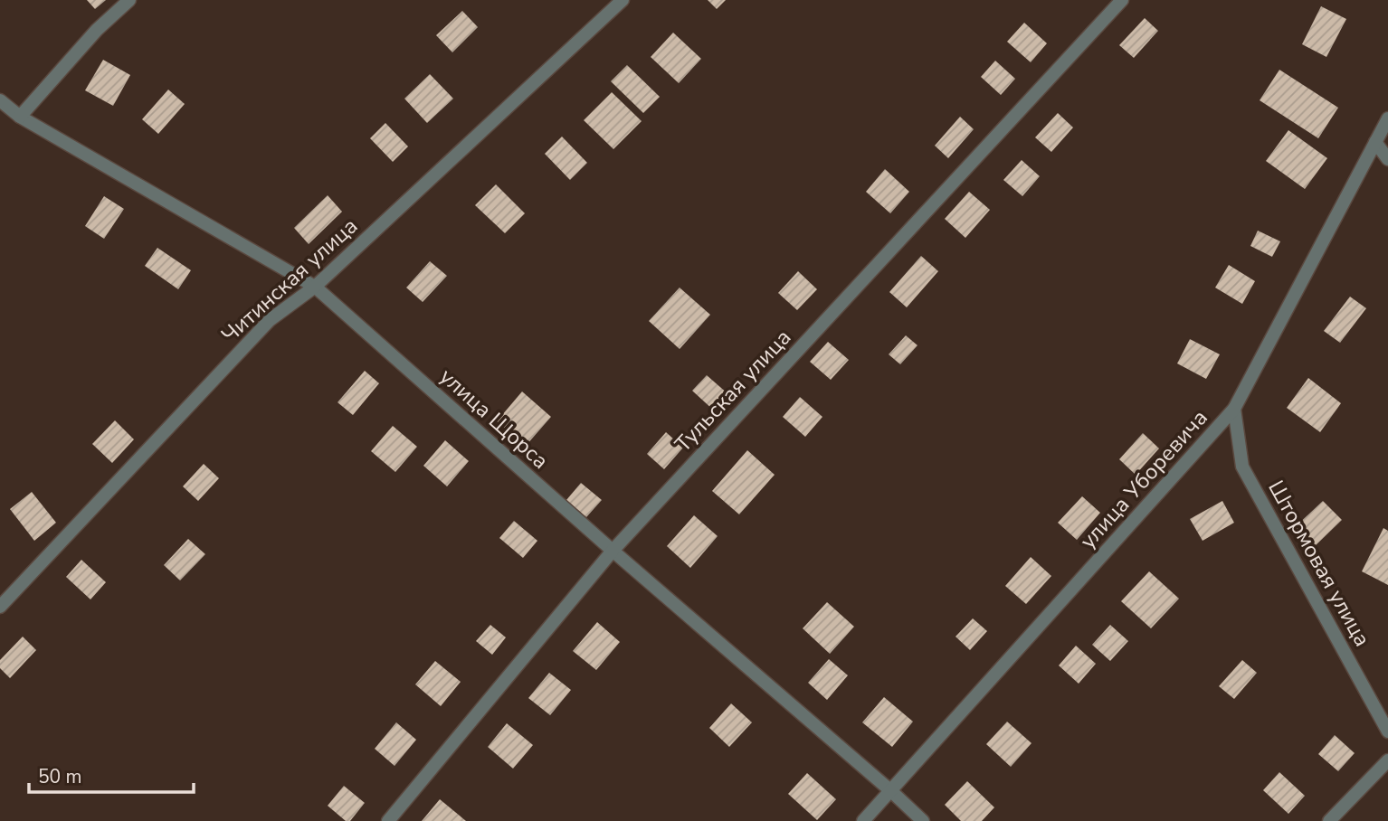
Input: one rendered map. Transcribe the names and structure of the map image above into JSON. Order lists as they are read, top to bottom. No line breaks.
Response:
{"streets":{"street":["Читинская улица","Тульская улица","улица Щорса","улица Уборевича","Штормовая улица"]},"crossings":[["Читинская улица","улица Щорса"],["Тульская улица","улица Щорса"],["улица Щорса","улица Уборевича"],["улица Уборевича","Штормовая улица"]],"scale_bar":"50 m"}
